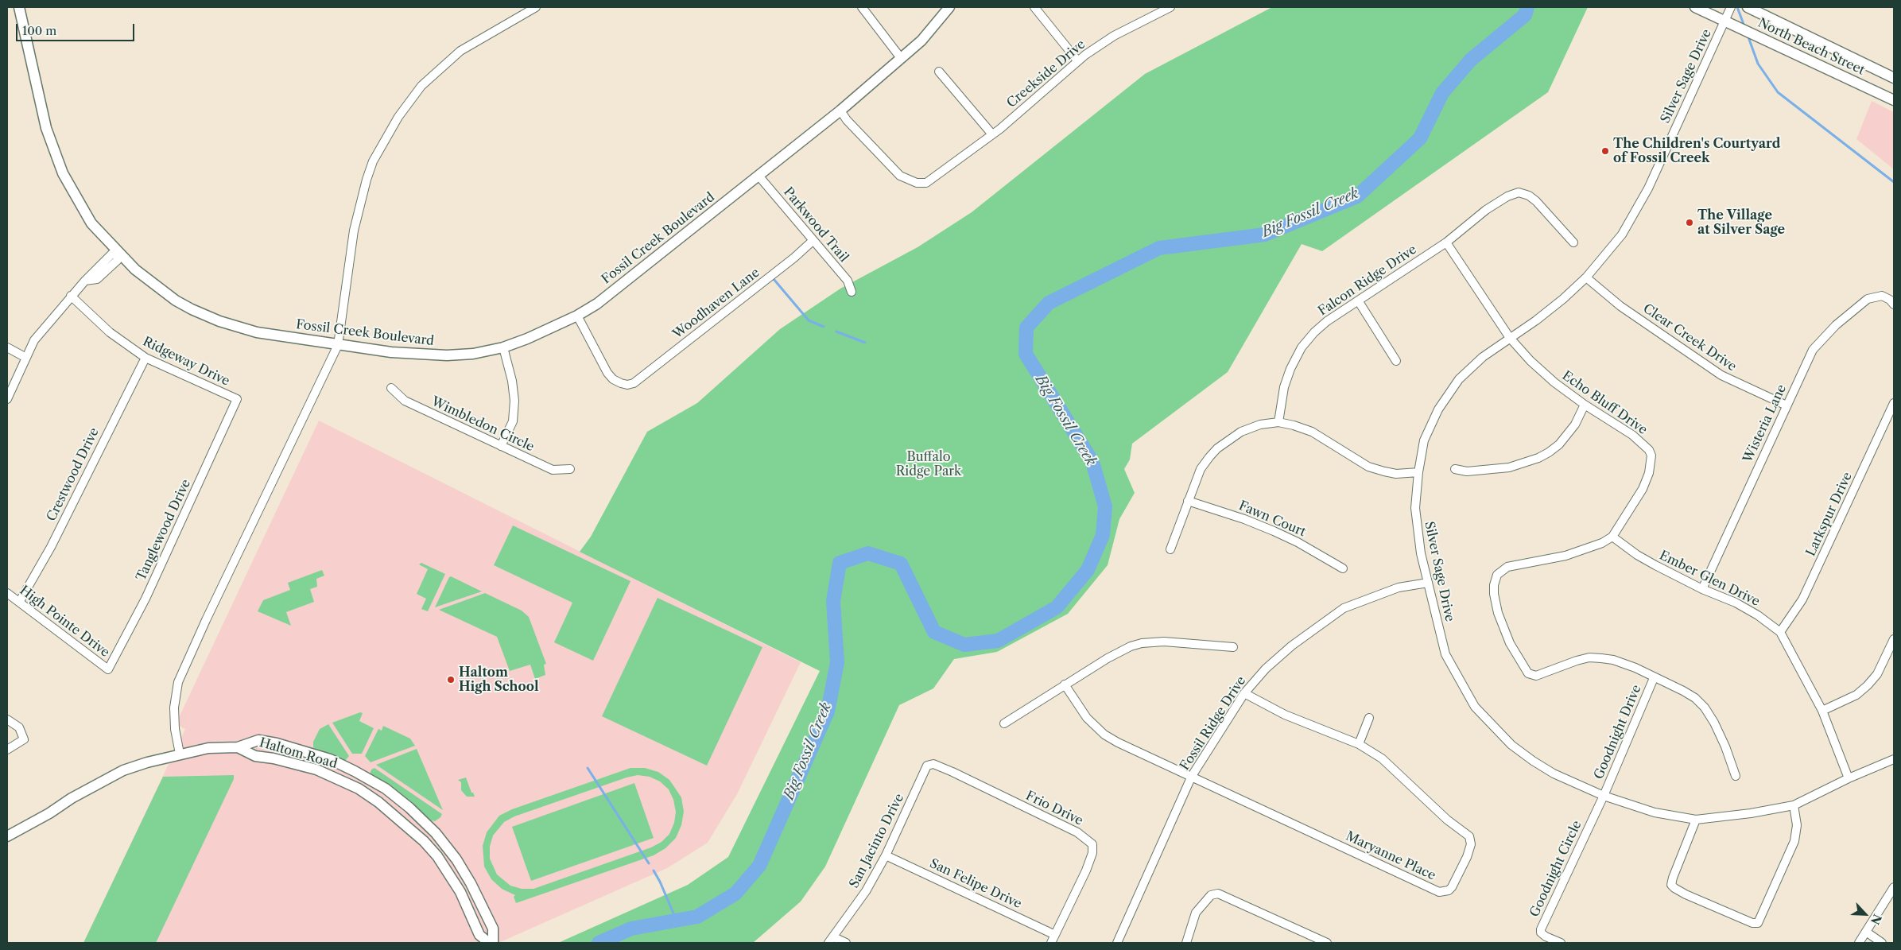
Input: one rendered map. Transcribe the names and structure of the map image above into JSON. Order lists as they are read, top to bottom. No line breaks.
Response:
{"streets":{"main road":["North Beach Street","Fossil Creek Boulevard","Haltom Road"],"street":["Creekside Drive","Silver Sage Drive","Parkwood Trail","Falcon Ridge Drive","Woodhaven Lane","Clear Creek Drive","Ridgeway Drive","Echo Bluff Drive","Wisteria Lane","Wimbledon Circle","Crestwood Drive","Larkspur Drive","Fawn Court","Tanglewood Drive","Ember Glen Drive","High Pointe Drive","Fossil Ridge Drive","Goodnight Drive","Frio Drive","San Jacinto Drive","Maryanne Place","Goodnight Circle","San Felipe Drive"]},"crossings":[["North Beach Street","Silver Sage Drive"],["Creekside Drive","Fossil Creek Boulevard"],["Silver Sage Drive","Clear Creek Drive"],["Silver Sage Drive","Echo Bluff Drive"],["Silver Sage Drive","Ember Glen Drive"],["Silver Sage Drive","Fossil Ridge Drive"],["Silver Sage Drive","Goodnight Drive"],["Silver Sage Drive","Goodnight Circle"],["Parkwood Trail","Fossil Creek Boulevard"],["Parkwood Trail","Woodhaven Lane"],["Fossil Creek Boulevard","Woodhaven Lane"],["Falcon Ridge Drive","Echo Bluff Drive"],["Clear Creek Drive","Wisteria Lane"],["Ridgeway Drive","Crestwood Drive"],["Ridgeway Drive","Tanglewood Drive"],["Echo Bluff Drive","Ember Glen Drive"],["Wisteria Lane","Ember Glen Drive"],["Crestwood Drive","High Pointe Drive"],["Larkspur Drive","Ember Glen Drive"],["Tanglewood Drive","High Pointe Drive"],["Fossil Ridge Drive","Maryanne Place"],["Goodnight Drive","Goodnight Circle"],["Frio Drive","San Jacinto Drive"],["Frio Drive","San Felipe Drive"],["San Jacinto Drive","San Felipe Drive"]],"water":["Big Fossil Creek"],"parks":["Buffalo Ridge Park"],"places":["The Children's Courtyard of Fossil Creek","The Village at Silver Sage","Haltom High School"],"scale_bar":"100 m","north":"bottom right"}
